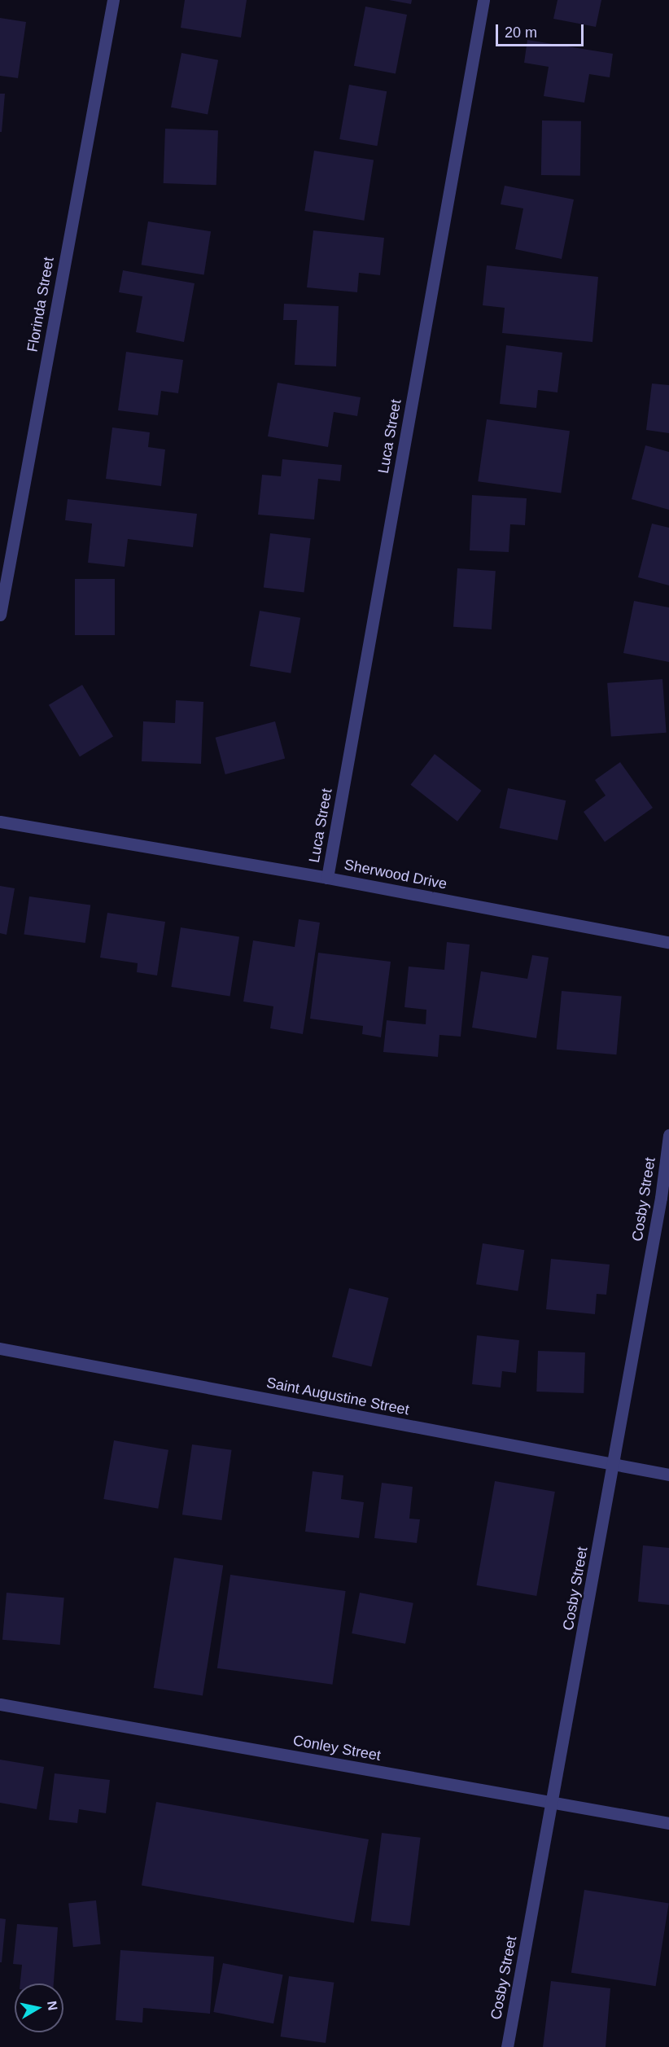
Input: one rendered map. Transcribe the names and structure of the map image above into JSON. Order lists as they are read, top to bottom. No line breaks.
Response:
{"streets":{"street":["Florinda Street","Luca Street","Sherwood Drive","Cosby Street","Saint Augustine Street","Conley Street"]},"crossings":[["Luca Street","Sherwood Drive"],["Cosby Street","Saint Augustine Street"],["Cosby Street","Conley Street"]],"scale_bar":"20 m","north":"right"}
